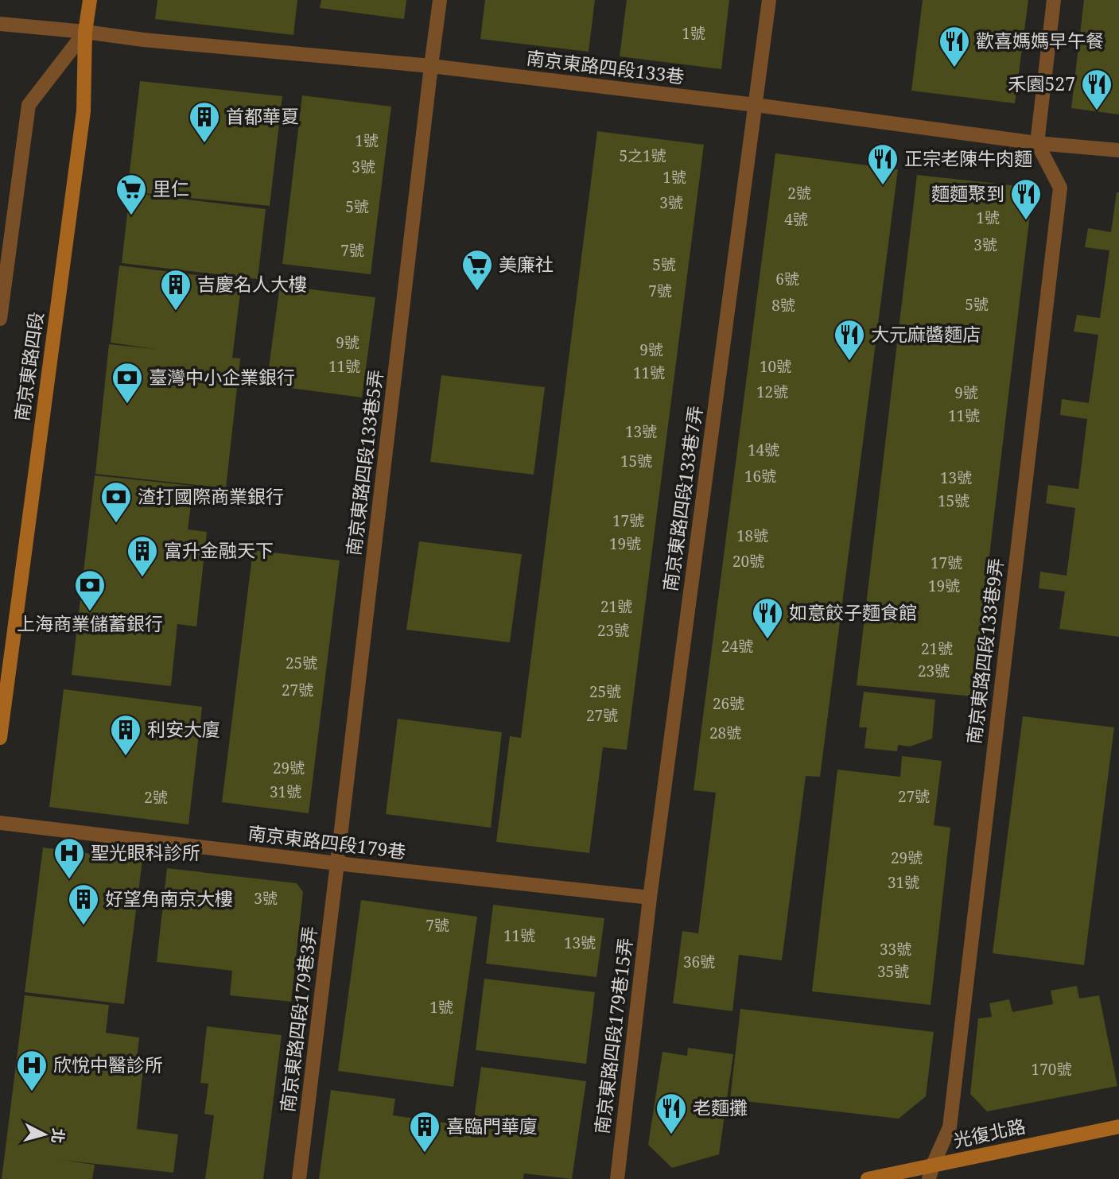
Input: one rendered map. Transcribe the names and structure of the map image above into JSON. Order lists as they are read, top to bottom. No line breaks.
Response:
{"streets":{"main road":["南京東路四段","光復北路"],"street":["南京東路四段133巷","南京東路四段133巷5弄","南京東路四段133巷7弄","南京東路四段133巷9弄","南京東路四段179巷","南京東路四段179巷3弄","南京東路四段179巷15弄"]},"crossings":[["南京東路四段133巷","南京東路四段"],["南京東路四段133巷","南京東路四段133巷5弄"],["南京東路四段133巷","南京東路四段133巷7弄"],["南京東路四段133巷","南京東路四段133巷9弄"],["南京東路四段133巷5弄","南京東路四段179巷"],["南京東路四段133巷5弄","南京東路四段179巷3弄"],["南京東路四段133巷7弄","南京東路四段179巷"],["南京東路四段133巷7弄","南京東路四段179巷15弄"],["南京東路四段133巷9弄","光復北路"],["南京東路四段179巷","南京東路四段179巷3弄"],["南京東路四段179巷","南京東路四段179巷15弄"]],"places":{"restaurant":["歡喜媽媽早午餐","禾園527","正宗老陳牛肉麵","麵麵聚到","大元麻醬麵店","如意餃子麵食館","老麵攤"],"building":["首都華夏","吉慶名人大樓","富升金融天下","利安大廈","好望角南京大樓","喜臨門華廈"],"supermarket":["里仁","美廉社"],"bank":["臺灣中小企業銀行","渣打國際商業銀行","上海商業儲蓄銀行"],"hospital":["聖光眼科診所","欣悅中醫診所"]},"house_numbers":["1號","1號","5之1號","3號","1號","2號","3號","5號","1號","4號","3號","7號","5號","6號","7號","5號","8號","9號","9號","11號","10號","11號","12號","9號","11號","13號","14號","15號","16號","13號","15號","17號","18號","19號","20號","17號","19號","21號","23號","24號","21號","25號","23號","27號","25號","26號","27號","28號","29號","31號","27號","2號","29號","31號","3號","7號","11號","13號","33號","36號","35號","1號","170號"],"north":"right"}
